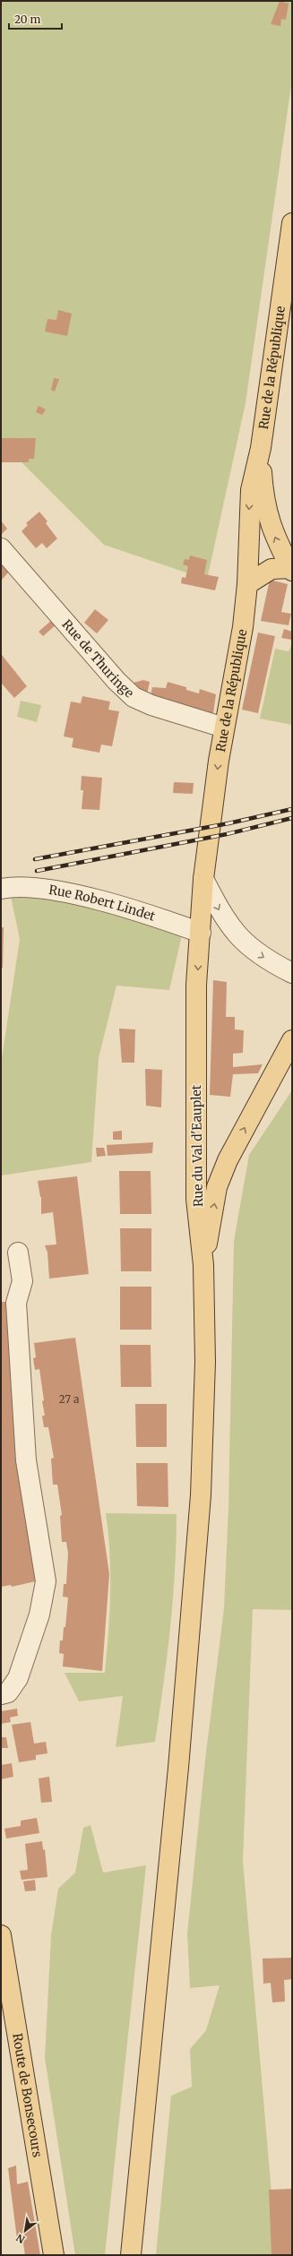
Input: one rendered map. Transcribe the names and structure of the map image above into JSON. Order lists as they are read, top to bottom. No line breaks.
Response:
{"streets":{"main road":["Rue de la République","Rue du Val d'Eauplet","Route de Bonsecours"],"street":["Rue de Thuringe","Rue Robert Lindet"]},"crossings":[["Rue de la République","Rue de Thuringe"],["Rue de la République","Rue Robert Lindet"],["Rue de la République","Rue du Val d'Eauplet"],["Rue Robert Lindet","Rue du Val d'Eauplet"]],"house_numbers":["27 a"],"scale_bar":"20 m","north":"bottom left"}
